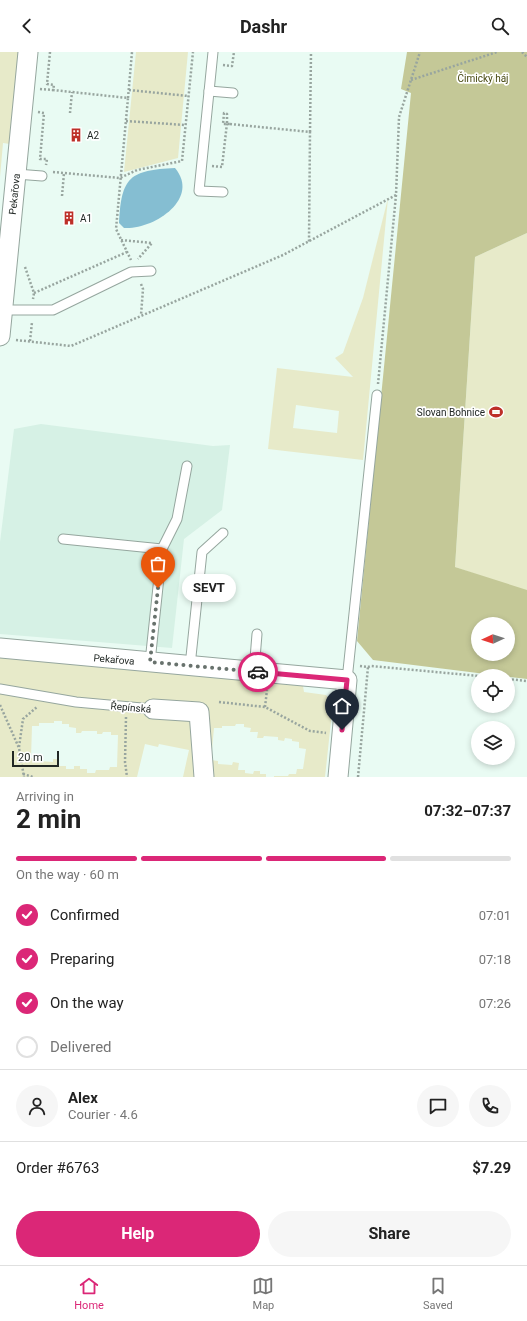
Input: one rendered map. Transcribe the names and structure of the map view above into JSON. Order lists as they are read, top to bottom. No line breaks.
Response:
{"streets":{"street":["Pekařova","Řepínská"]},"parks":["Čimický háj"],"places":{"building":["A2","A1"],"sports":["Slovan Bohnice"],"other":["SEVT"]},"scale_bar":"20 m","north":"left","page":{"header":"Dashr","bubble":"SEVT","scale":"20 m","heading":["2 min","Arriving in","07:32–07:37"],"panel":["Alex","Courier · 4.6","Order #6763","$7.29"],"bar":"On the way · 60 m","list":[["Confirmed","07:01"],["Preparing","07:18"],["On the way","07:26"],"Delivered"],"buttons":["Help","Share"],"tabs":["Home","Map","Saved"]}}
